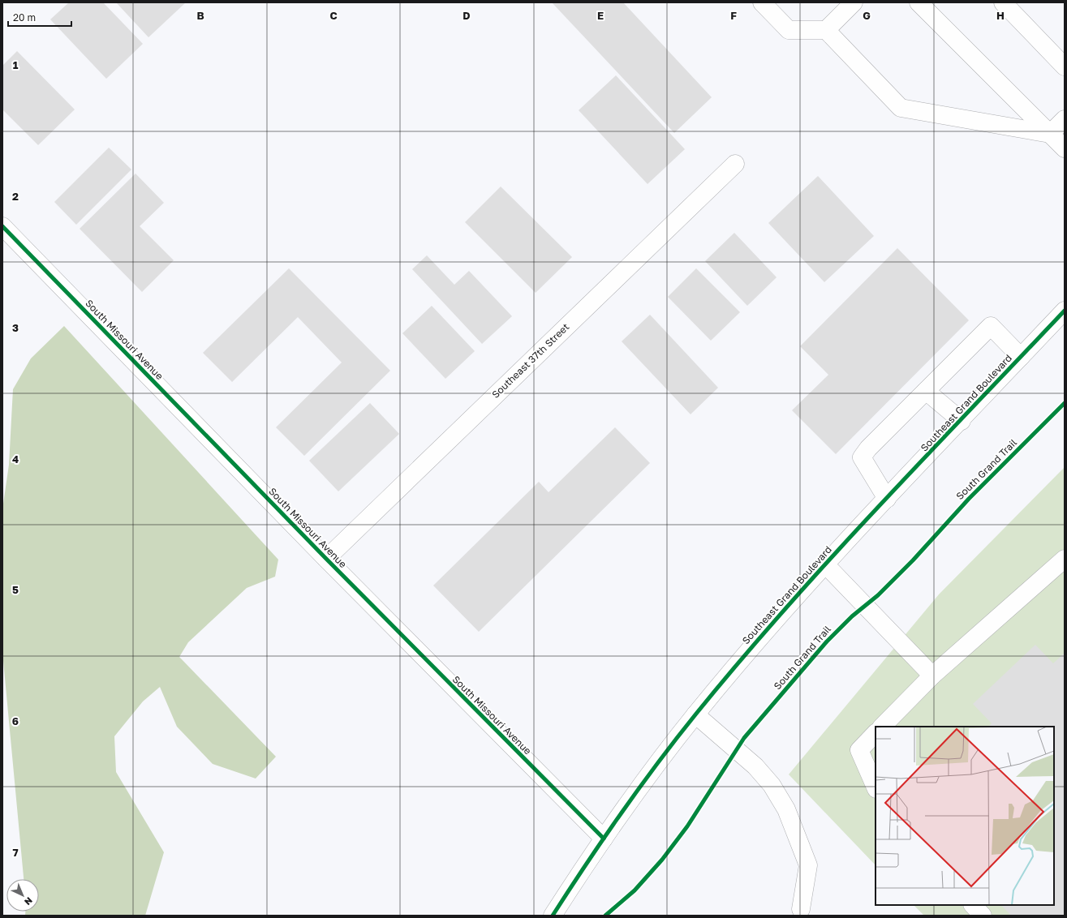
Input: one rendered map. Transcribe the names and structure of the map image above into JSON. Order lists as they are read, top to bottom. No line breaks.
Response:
{"streets":{"street":["South Missouri Avenue","Southeast 37th Street","Southeast Grand Boulevard"],"cycle path":["South Grand Trail"]},"crossings":[["South Missouri Avenue","Southeast 37th Street"],["South Missouri Avenue","Southeast Grand Boulevard"]],"scale_bar":"20 m","north":"bottom right","grid":{"columns":["B","C","D","E","F","G","H"],"rows":["1","2","3","4","5","6","7"]}}
